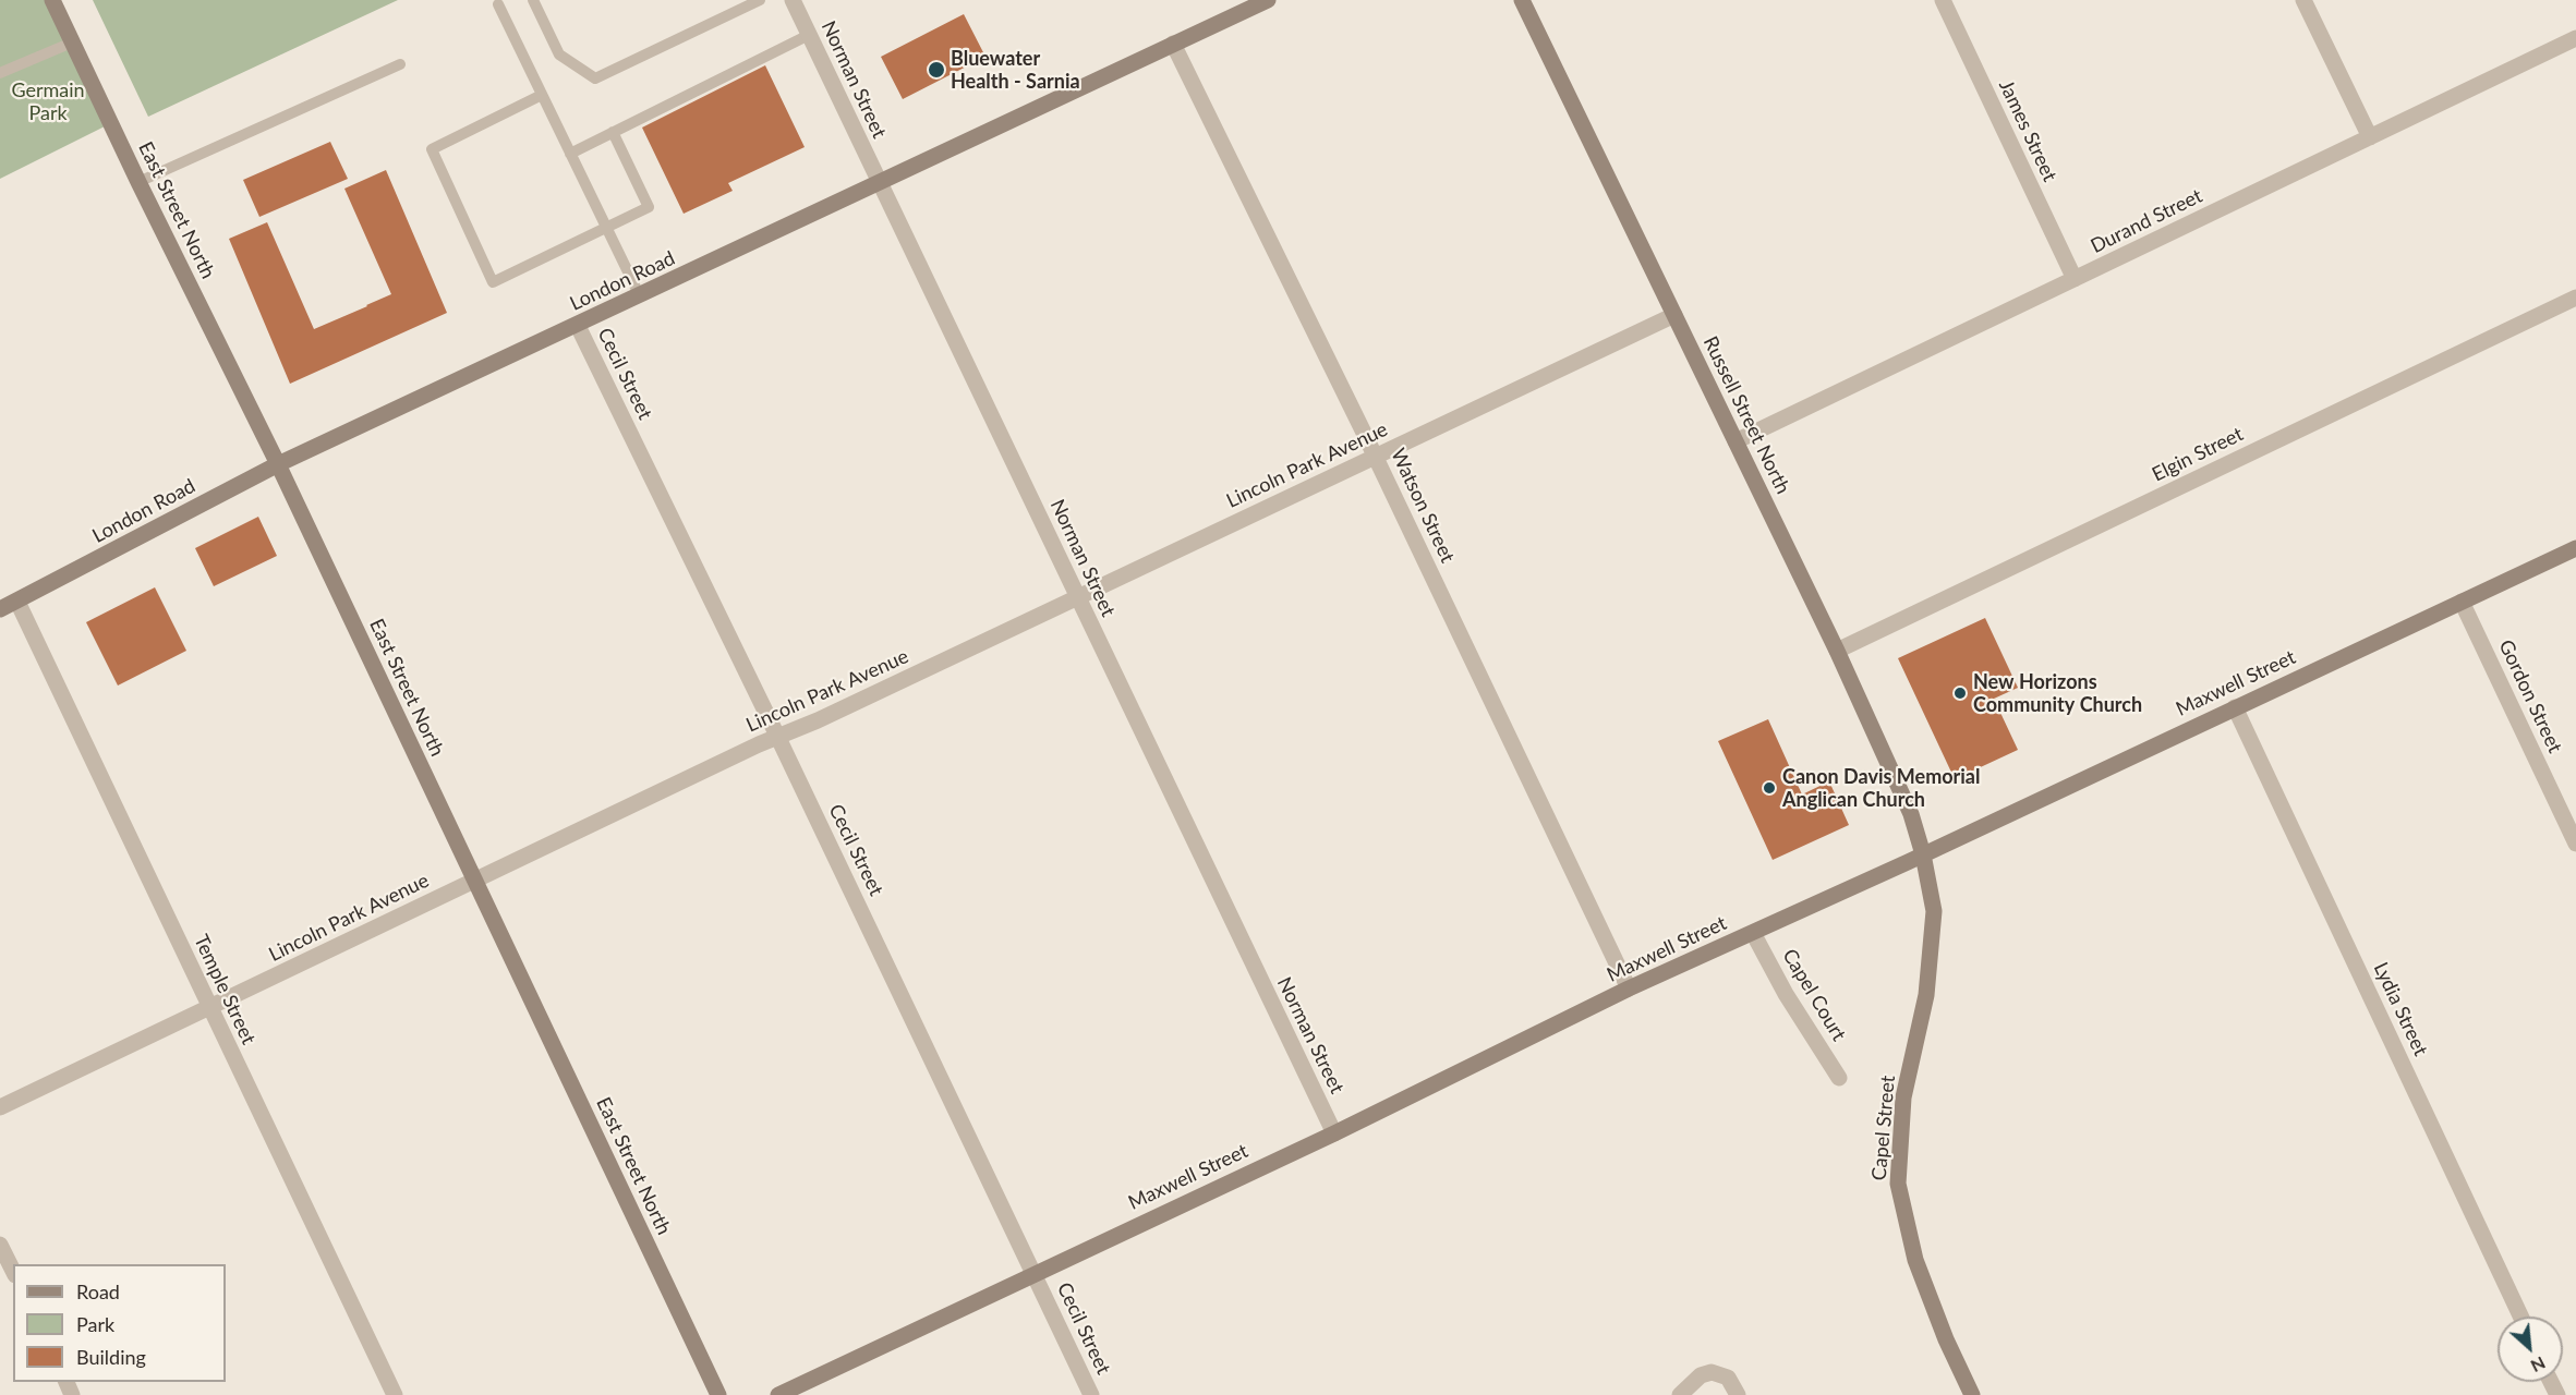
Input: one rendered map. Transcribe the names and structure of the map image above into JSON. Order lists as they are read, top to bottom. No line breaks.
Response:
{"streets":{"street":["Norman Street","James Street","East Street North","Durand Street","London Road","Cecil Street","Russell Street North","Elgin Street","Lincoln Park Avenue","Watson Street","Maxwell Street","Gordon Street","Temple Street","Capel Court","Lydia Street","Capel Street"]},"crossings":[["Norman Street","London Road"],["Norman Street","Lincoln Park Avenue"],["Norman Street","Maxwell Street"],["James Street","Durand Street"],["East Street North","London Road"],["East Street North","Lincoln Park Avenue"],["Durand Street","Russell Street North"],["London Road","Cecil Street"],["London Road","Watson Street"],["London Road","Temple Street"],["Cecil Street","Lincoln Park Avenue"],["Cecil Street","Maxwell Street"],["Russell Street North","Elgin Street"],["Russell Street North","Lincoln Park Avenue"],["Russell Street North","Maxwell Street"],["Russell Street North","Capel Street"],["Lincoln Park Avenue","Watson Street"],["Lincoln Park Avenue","Temple Street"],["Watson Street","Maxwell Street"],["Maxwell Street","Gordon Street"],["Maxwell Street","Capel Court"],["Maxwell Street","Lydia Street"],["Maxwell Street","Capel Street"]],"parks":["Germain Park"],"places":["Bluewater Health - Sarnia","New Horizons Community Church","Canon Davis Memorial Anglican Church"],"legend":["Road","Park","Building"],"north":"bottom right"}
